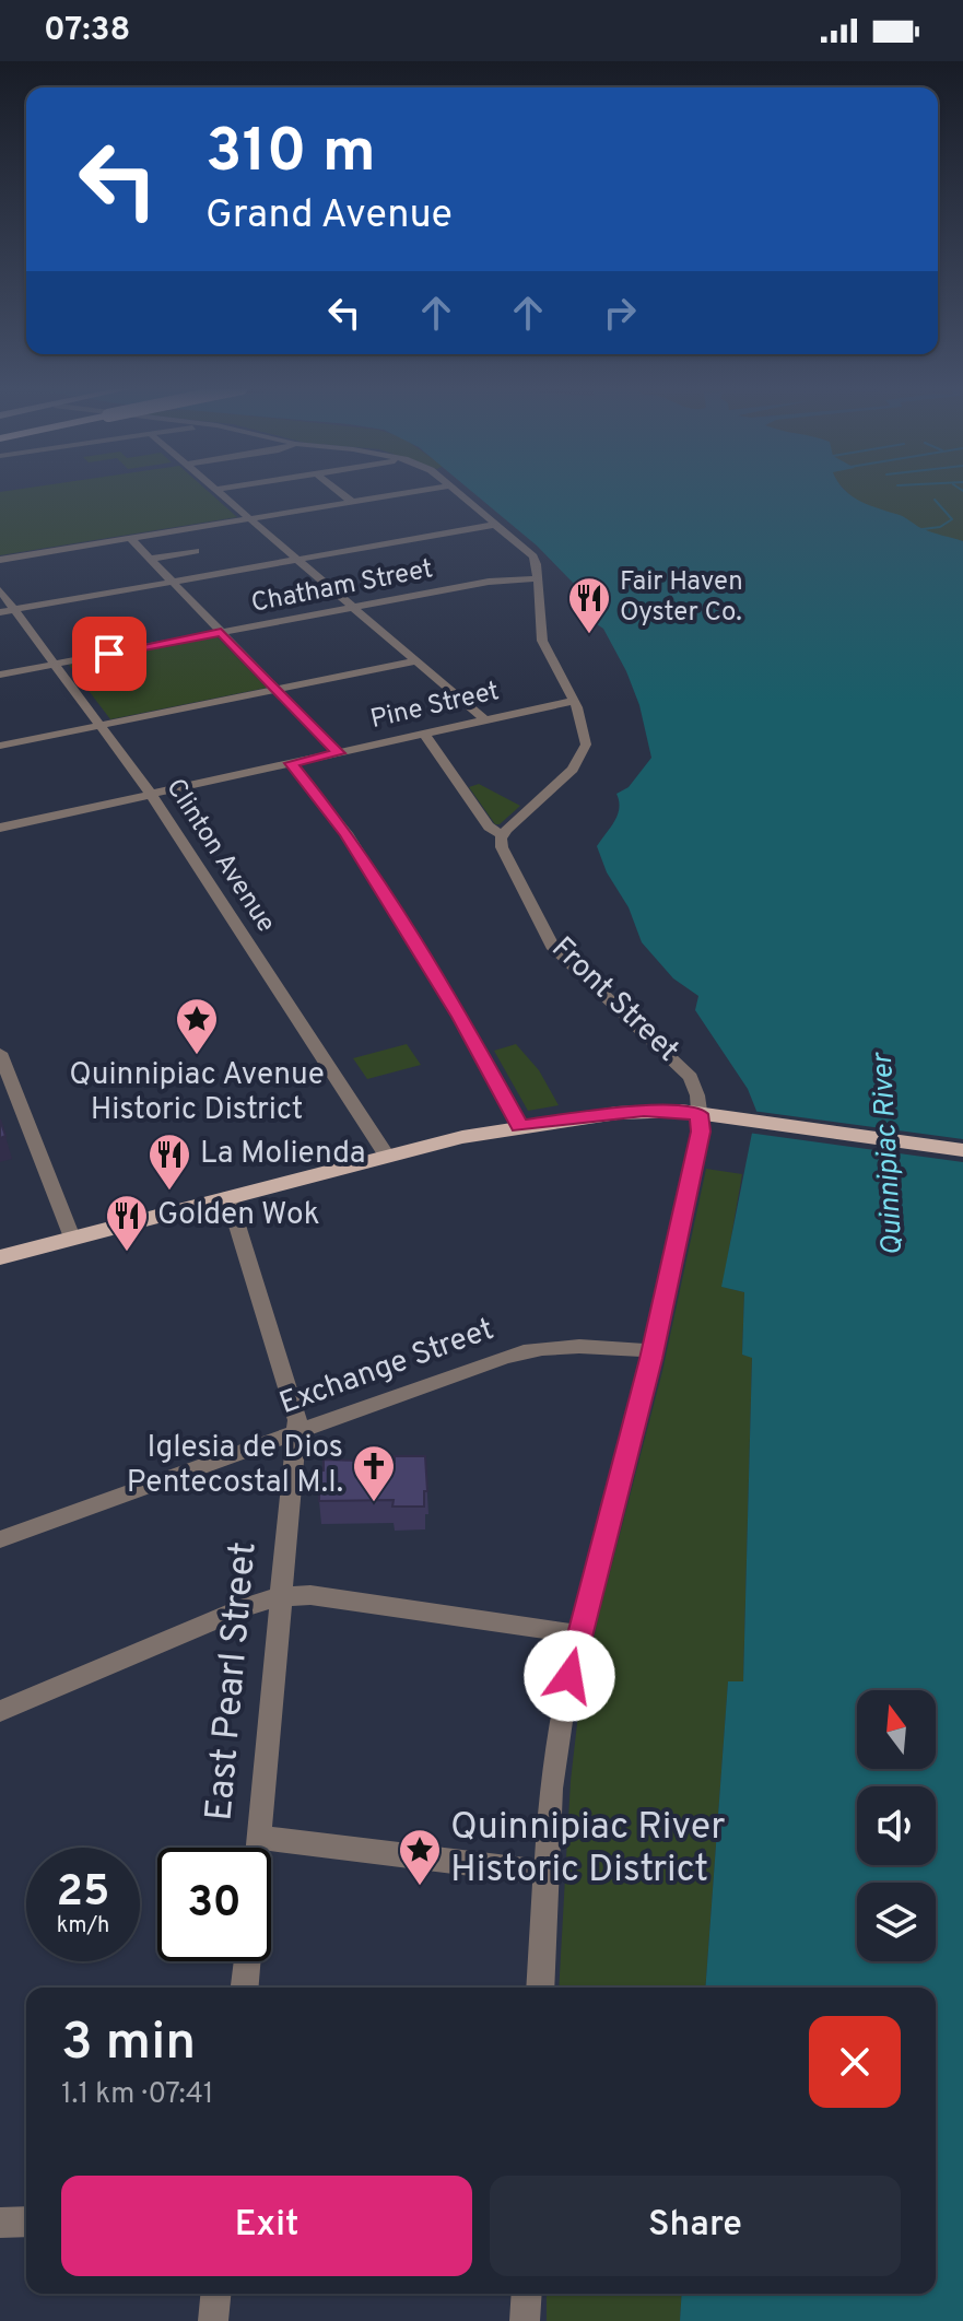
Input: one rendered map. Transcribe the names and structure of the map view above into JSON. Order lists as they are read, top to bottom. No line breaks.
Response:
{"streets":{"street":["Chatham Street","Pine Street","Clinton Avenue","Front Street","Exchange Street","East Pearl Street"]},"crossings":[["Chatham Street","Clinton Avenue"],["Pine Street","Clinton Avenue"],["Front Street","Exchange Street"],["Exchange Street","East Pearl Street"]],"water":["Quinnipiac River"],"places":{"restaurant":["Fair Haven Oyster Co.","La Molienda","Golden Wok"],"place":["Quinnipiac Avenue Historic District","Quinnipiac River Historic District"],"church":["Iglesia de Dios Pentecostal M.I."]},"north":"top","page":{"status":"07:38","turn":["310 m","Grand Avenue"],"speed":"25 km/h","limit":"30","heading":["3 min","1.1 km · 07:41"],"buttons":["Exit","Share"]}}
